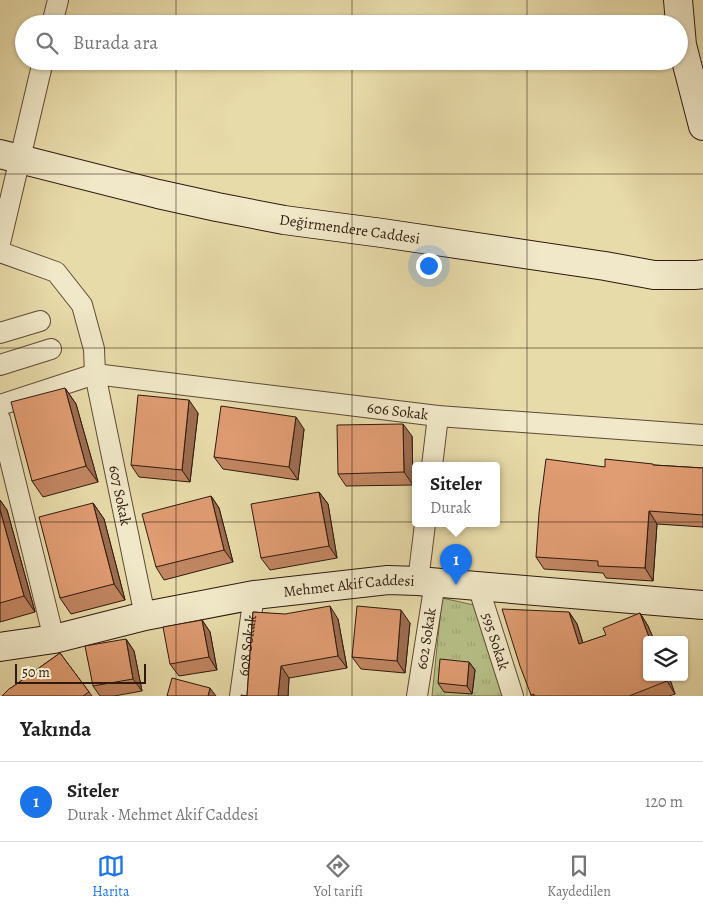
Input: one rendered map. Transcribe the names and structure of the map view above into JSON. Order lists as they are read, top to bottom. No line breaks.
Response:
{"streets":{"street":["Değirmendere Caddesi","606 Sokak","607 Sokak","Mehmet Akif Caddesi","602 Sokak","595 Sokak","608 Sokak"]},"crossings":[["606 Sokak","607 Sokak"],["607 Sokak","Mehmet Akif Caddesi"],["Mehmet Akif Caddesi","602 Sokak"],["Mehmet Akif Caddesi","595 Sokak"],["Mehmet Akif Caddesi","608 Sokak"]],"scale_bar":"50 m","page":{"search":"Burada ara","popup":["Siteler","Durak"],"pins":"1","scale":"50 m","heading":"Yakında","list":[{"mark":"1","name":"Siteler","note":"Durak · Mehmet Akif Caddesi","value":"120 m"}],"nav":["Harita","Yol tarifi","Kaydedilen"]}}
